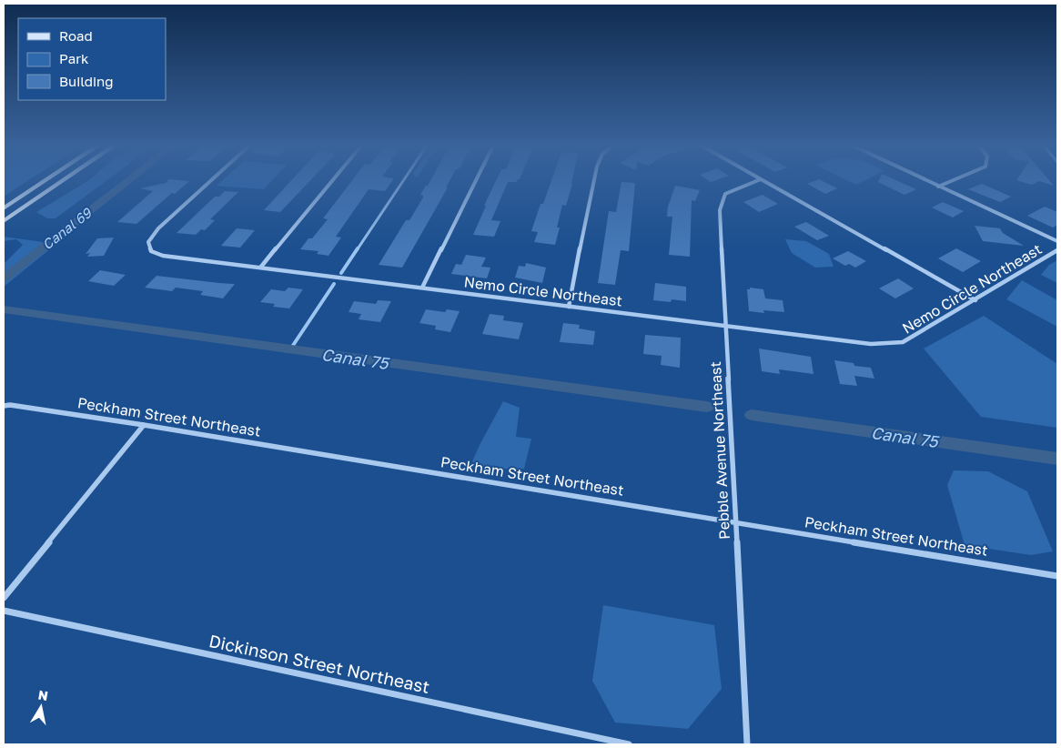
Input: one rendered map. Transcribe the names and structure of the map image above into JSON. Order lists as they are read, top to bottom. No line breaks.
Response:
{"streets":{"street":["Nemo Circle Northeast","Peckham Street Northeast","Pebble Avenue Northeast","Dickinson Street Northeast"]},"crossings":[["Nemo Circle Northeast","Pebble Avenue Northeast"],["Peckham Street Northeast","Pebble Avenue Northeast"]],"water":["Canal 69","Canal 75"],"legend":["Road","Park","Building"],"north":"top"}
